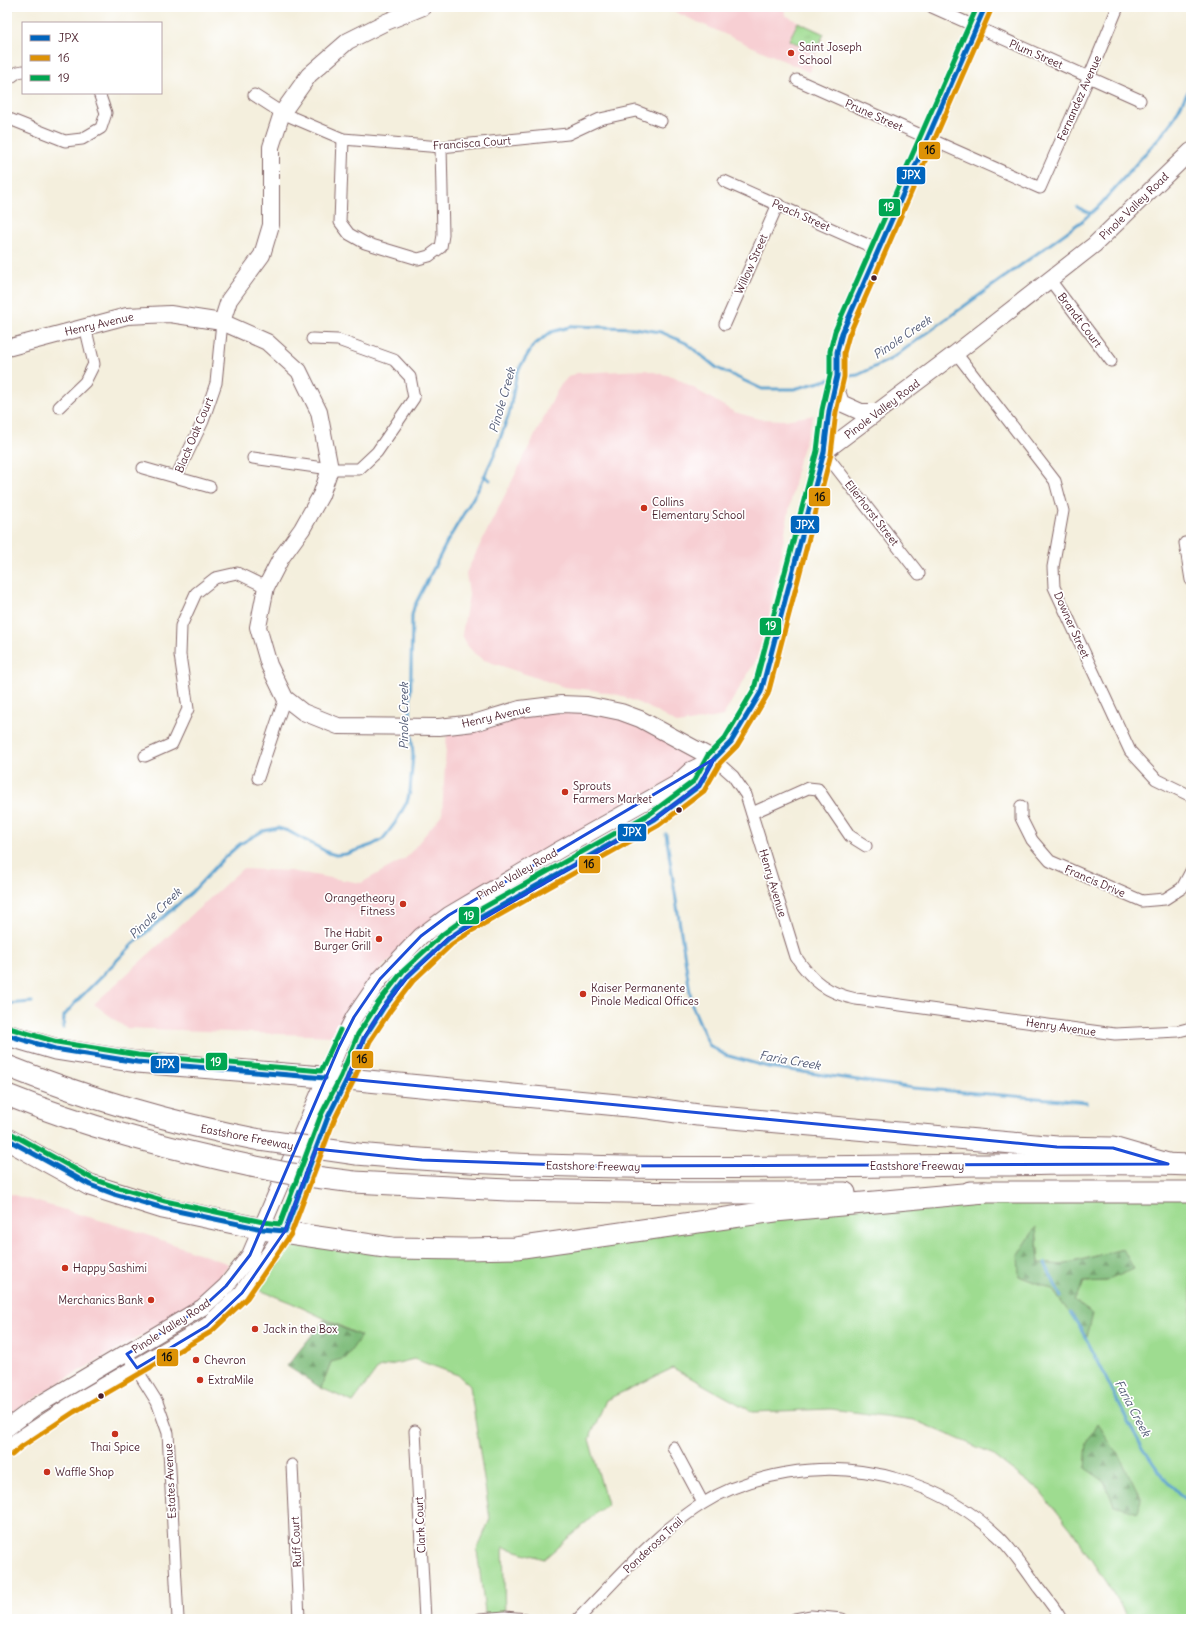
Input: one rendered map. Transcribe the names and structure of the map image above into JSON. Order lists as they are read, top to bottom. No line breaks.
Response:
{"streets":{"highway":["Eastshore Freeway"],"main road":["Pinole Valley Road","Henry Avenue"],"street":["Plum Street","Fernandez Avenue","Prune Street","Francisca Court","Peach Street","Willow Street","Brandt Court","Black Oak Court","Ellerhorst Street","Downer Street","Francis Drive","Estates Avenue","Clark Court","Ruff Court","Ponderosa Trail"]},"crossings":[["Plum Street","Fernandez Avenue"],["Fernandez Avenue","Prune Street"],["Pinole Valley Road","Brandt Court"],["Pinole Valley Road","Henry Avenue"],["Pinole Valley Road","Ellerhorst Street"],["Pinole Valley Road","Downer Street"],["Pinole Valley Road","Estates Avenue"],["Peach Street","Willow Street"],["Henry Avenue","Black Oak Court"]],"water":["Pinole Creek","Faria Creek"],"places":["Saint Joseph School","Collins Elementary School","Sprouts Farmers Market","Orangetheory Fitness","The Habit Burger Grill","Kaiser Permanente Pinole Medical Offices","Happy Sashimi","Merchanics Bank","Jack in the Box","Chevron","ExtraMile","Thai Spice","Waffle Shop"],"lines":["transit line JPX","transit line 19","transit line 16"],"legend":["JPX","16","19"]}
